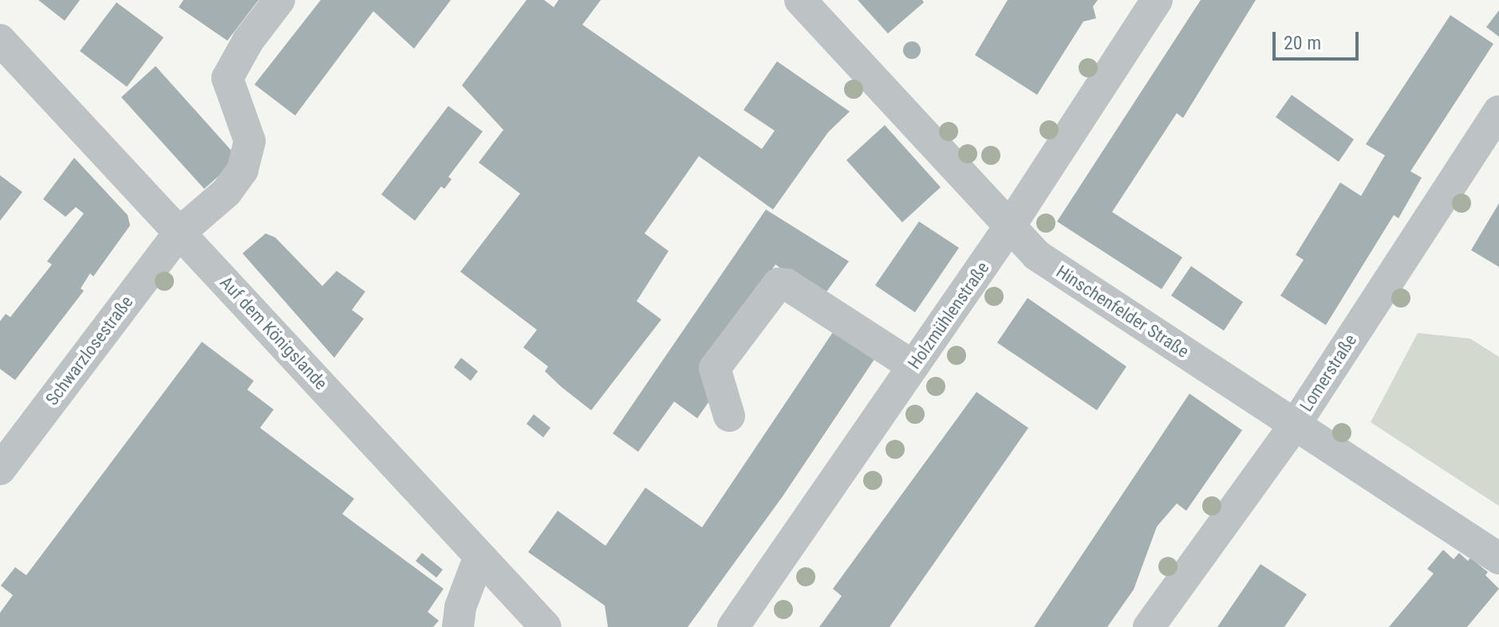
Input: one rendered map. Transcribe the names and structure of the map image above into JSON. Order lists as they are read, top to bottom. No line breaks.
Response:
{"streets":{"street":["Hinschenfelder Straße","Holzmühlenstraße","Auf dem Königslande","Schwarzlosestraße","Lomerstraße"]},"crossings":[["Hinschenfelder Straße","Holzmühlenstraße"],["Hinschenfelder Straße","Lomerstraße"],["Auf dem Königslande","Schwarzlosestraße"]],"scale_bar":"20 m"}
